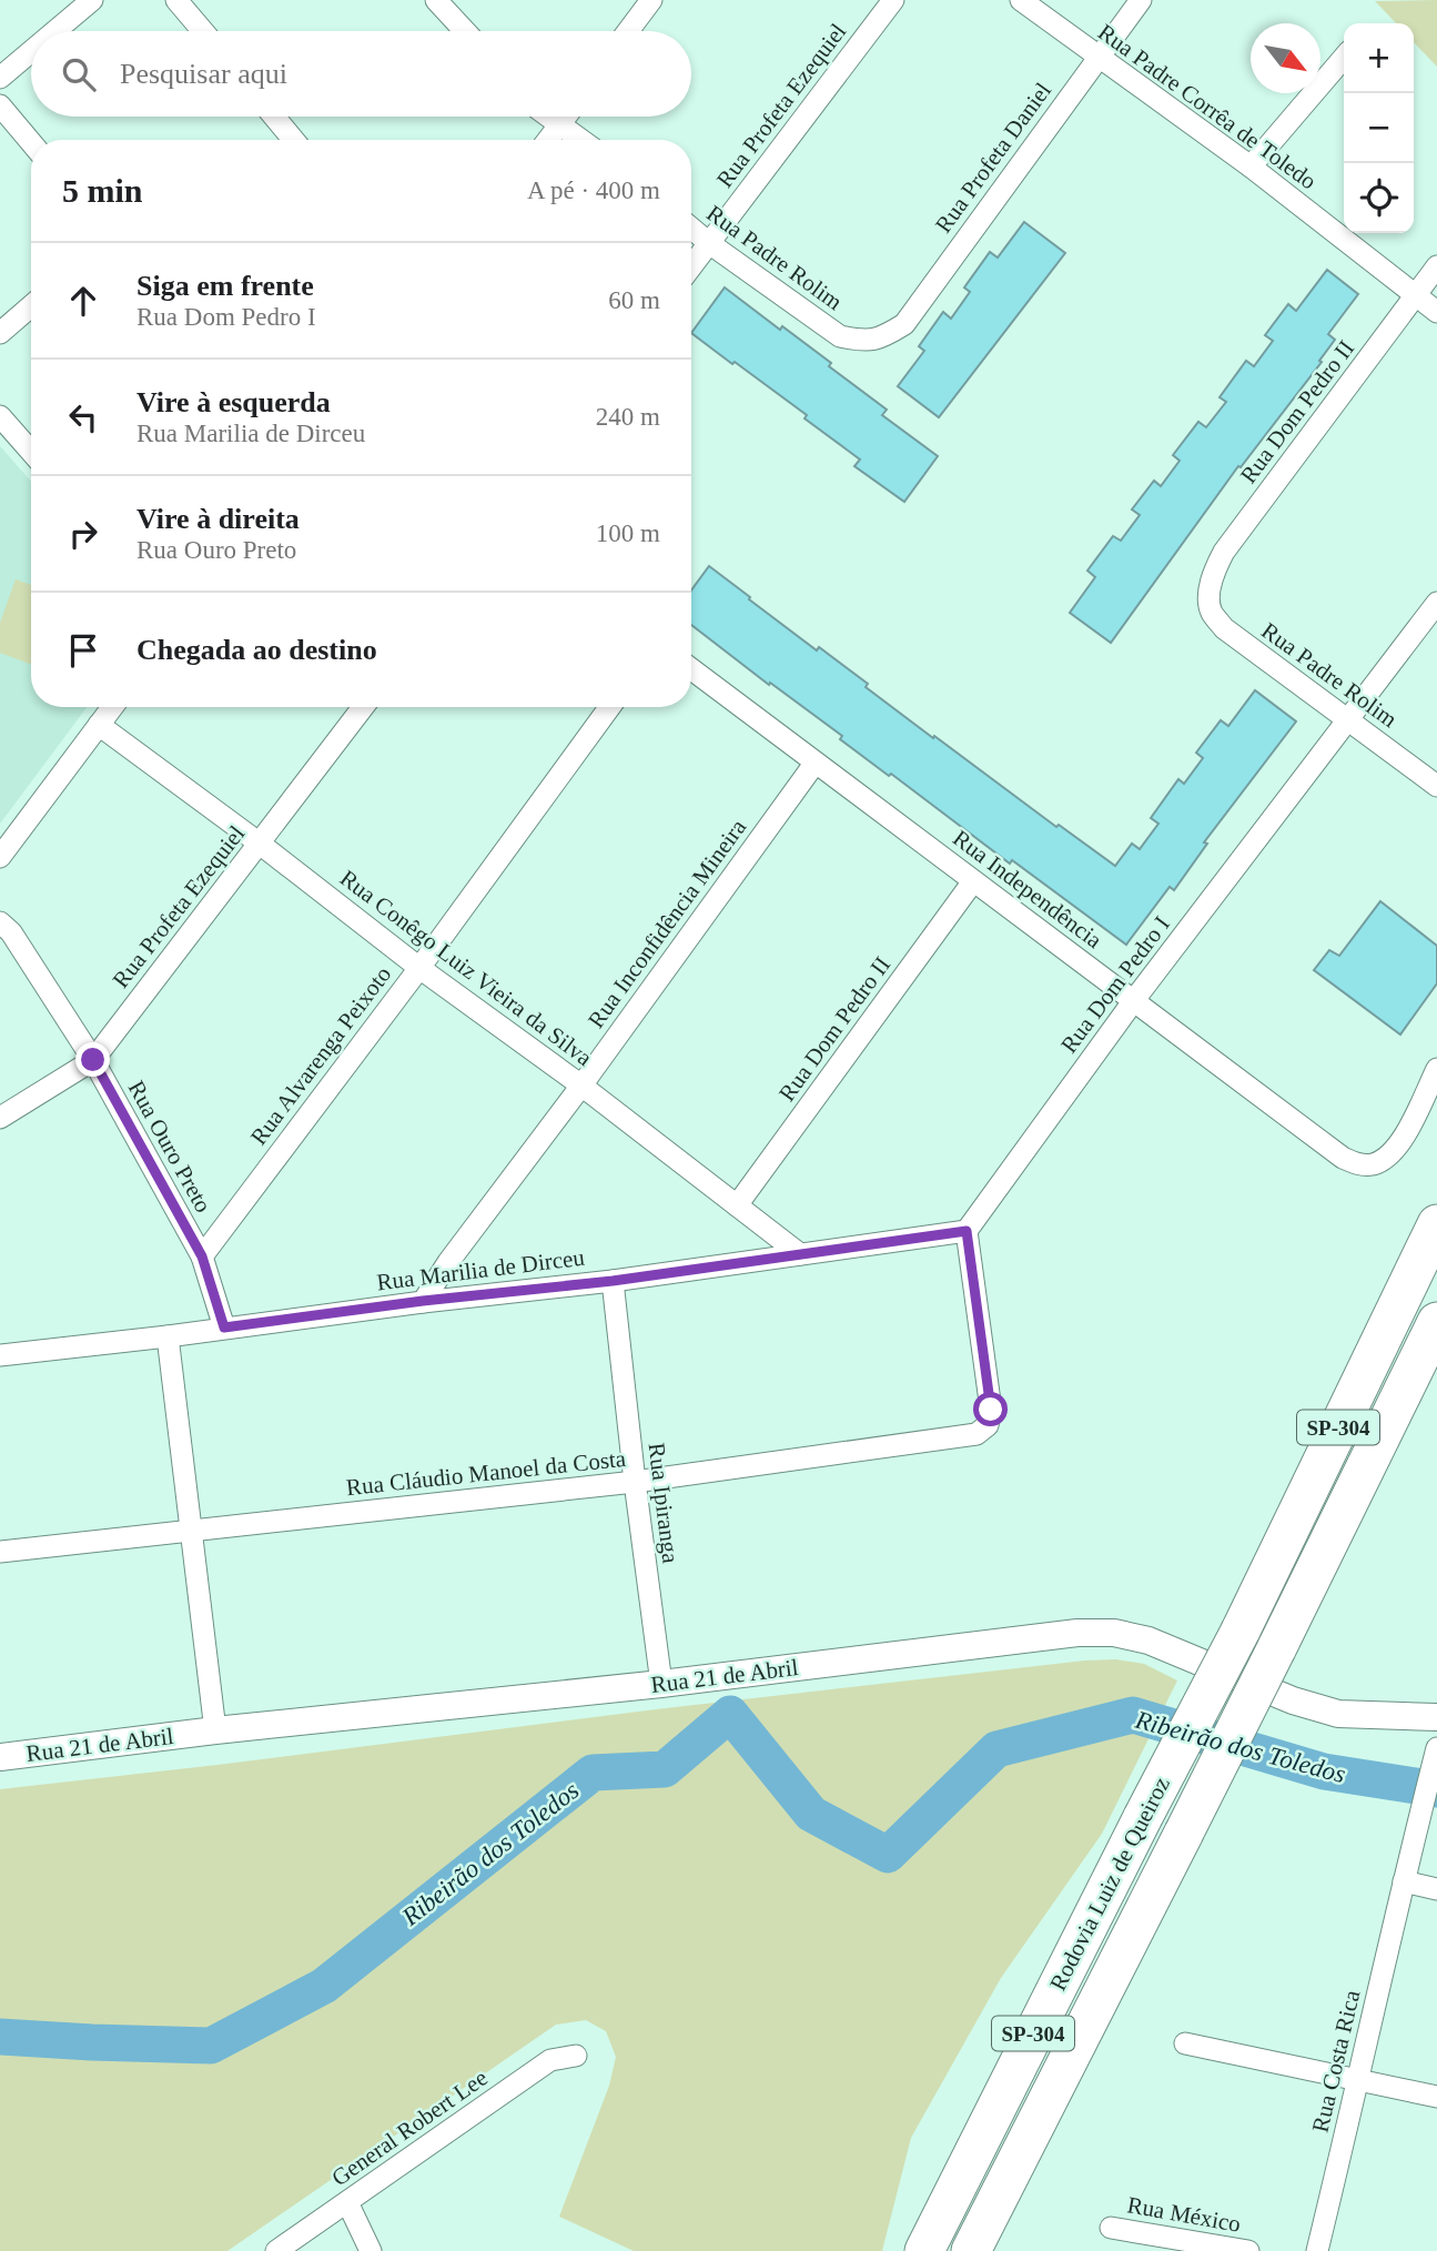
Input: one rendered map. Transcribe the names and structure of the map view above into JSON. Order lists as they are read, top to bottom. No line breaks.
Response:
{"streets":{"highway":["SP-304","Rodovia Luiz de Queiroz"],"street":["Rua Profeta Ezequiel","Rua Padre Corrêa de Toledo","Rua Profeta Daniel","Rua Padre Rolim","Rua Dom Pedro II","Rua Independência","Rua Inconfidência Mineira","Rua Conêgo Luiz Vieira da Silva","Rua Dom Pedro I","Rua Alvarenga Peixoto","Rua Ouro Preto","Rua Marilia de Dirceu","Rua Cláudio Manoel da Costa","Rua Ipiranga","Rua 21 de Abril","Rua Costa Rica","General Robert Lee","Rua México"]},"crossings":[["Rua Profeta Ezequiel","Rua Padre Rolim"],["Rua Profeta Ezequiel","Rua Conêgo Luiz Vieira da Silva"],["Rua Profeta Ezequiel","Rua Ouro Preto"],["Rua Padre Corrêa de Toledo","Rua Profeta Daniel"],["Rua Padre Corrêa de Toledo","Rua Dom Pedro II"],["Rua Profeta Daniel","Rua Padre Rolim"],["Rua Padre Rolim","Rua Dom Pedro II"],["Rua Padre Rolim","Rua Dom Pedro I"],["Rua Dom Pedro II","Rua Independência"],["Rua Dom Pedro II","Rua Conêgo Luiz Vieira da Silva"],["Rua Independência","Rua Inconfidência Mineira"],["Rua Independência","Rua Dom Pedro I"],["Rua Inconfidência Mineira","Rua Conêgo Luiz Vieira da Silva"],["Rua Inconfidência Mineira","Rua Marilia de Dirceu"],["Rua Conêgo Luiz Vieira da Silva","Rua Alvarenga Peixoto"],["Rua Conêgo Luiz Vieira da Silva","Rua Marilia de Dirceu"],["Rua Dom Pedro I","Rua Marilia de Dirceu"],["Rua Dom Pedro I","Rua Cláudio Manoel da Costa"],["Rua Alvarenga Peixoto","Rua Ouro Preto"],["Rua Ouro Preto","Rua Marilia de Dirceu"],["Rua Marilia de Dirceu","Rua Cláudio Manoel da Costa"],["Rua Marilia de Dirceu","Rua Ipiranga"],["Rua Cláudio Manoel da Costa","Rua Ipiranga"],["Rua Ipiranga","Rua 21 de Abril"]],"water":["Ribeirão dos Toledos"],"north":"bottom right","page":{"map_buttons":["+","−"],"search":"Pesquisar aqui","heading":["5 min","A pé · 400 m"],"list":[["Siga em frente","Rua Dom Pedro I","60 m"],["Vire à esquerda","Rua Marilia de Dirceu","240 m"],["Vire à direita","Rua Ouro Preto","100 m"],"Chegada ao destino"]}}
